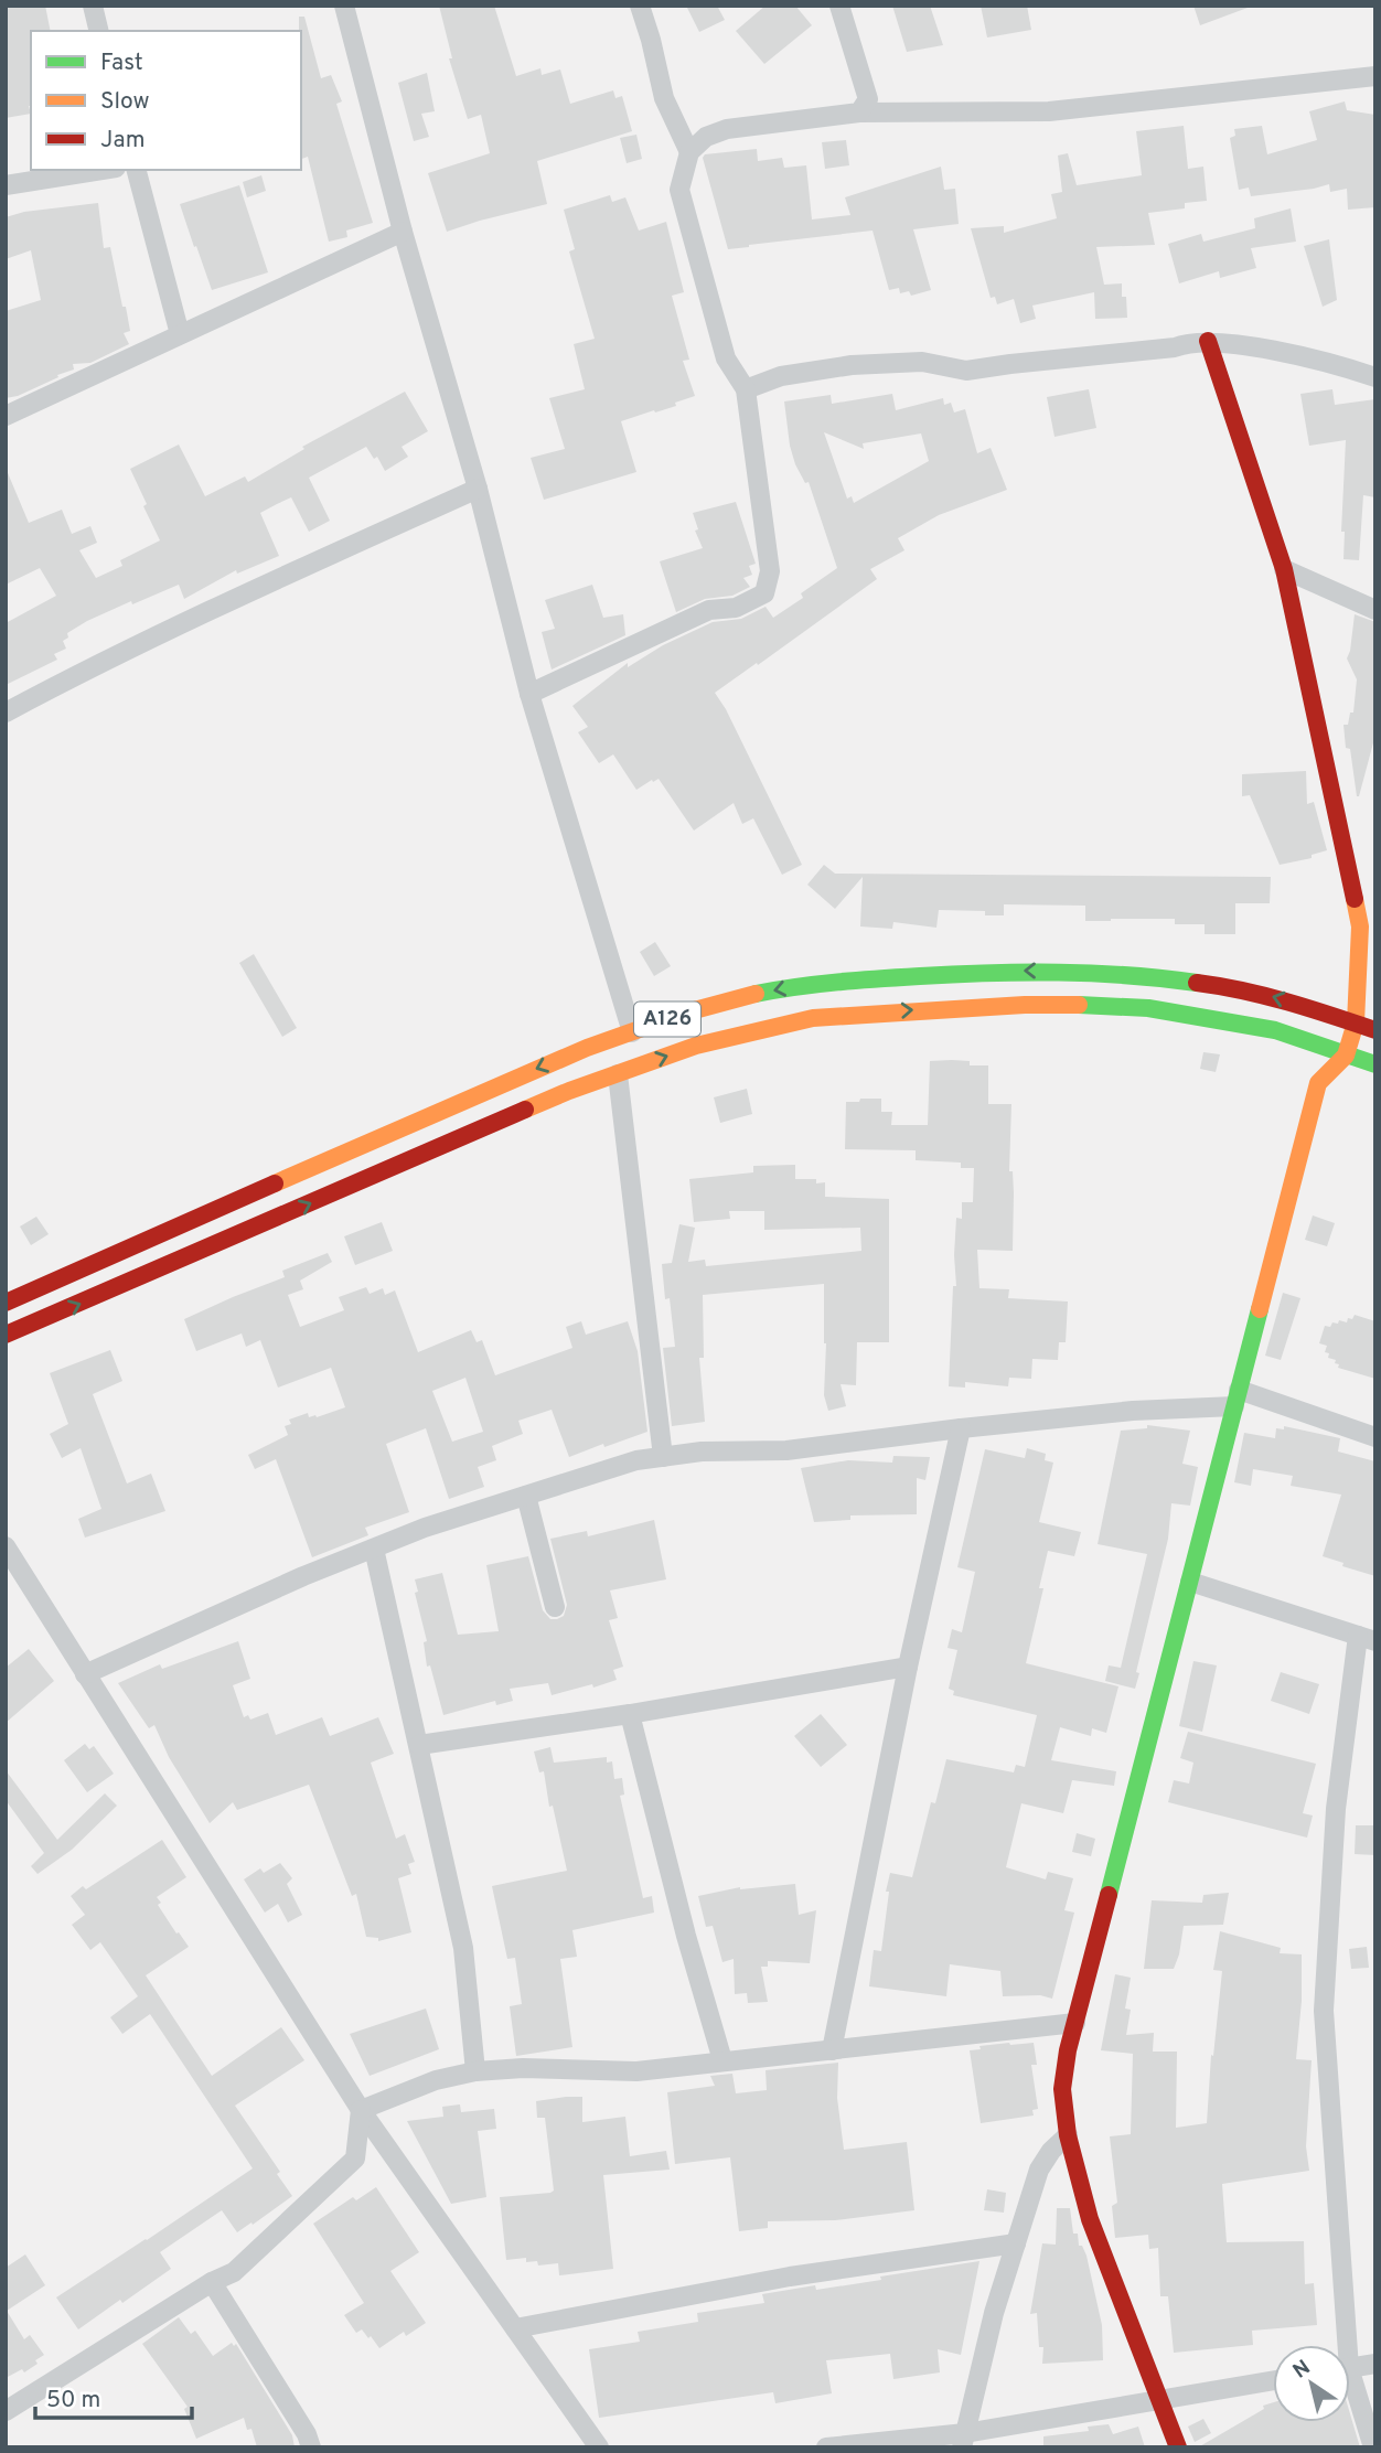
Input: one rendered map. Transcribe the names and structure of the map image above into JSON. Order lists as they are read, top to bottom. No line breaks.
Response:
{"streets":{"main road":["A126"]},"legend":["Fast","Slow","Jam"],"scale_bar":"50 m","north":"top left"}
